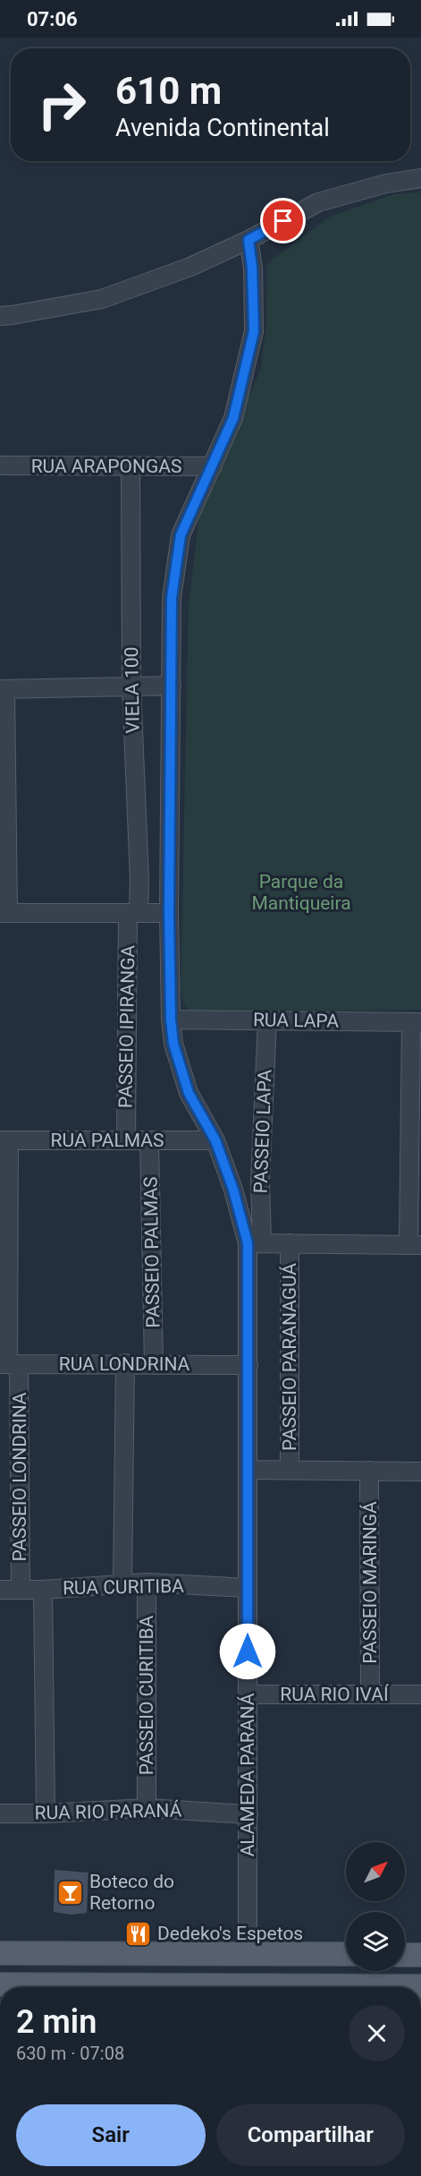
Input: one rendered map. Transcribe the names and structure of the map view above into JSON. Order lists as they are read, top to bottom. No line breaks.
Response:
{"streets":{"street":["RUA ARAPONGAS","VIELA 100","RUA LAPA","PASSEIO IPIRANGA","PASSEIO LAPA","RUA PALMAS","PASSEIO PALMAS","PASSEIO PARANAGUÁ","RUA LONDRINA","PASSEIO LONDRINA","PASSEIO MARINGÁ","RUA CURITIBA","RUA RIO IVAÍ","PASSEIO CURITIBA","ALAMEDA PARANÁ","RUA RIO PARANÁ"]},"crossings":[["RUA ARAPONGAS","VIELA 100"],["RUA ARAPONGAS","ALAMEDA PARANÁ"],["VIELA 100","PASSEIO IPIRANGA"],["RUA LAPA","PASSEIO LAPA"],["RUA LAPA","ALAMEDA PARANÁ"],["PASSEIO IPIRANGA","RUA PALMAS"],["PASSEIO LAPA","ALAMEDA PARANÁ"],["RUA PALMAS","PASSEIO PALMAS"],["RUA PALMAS","ALAMEDA PARANÁ"],["PASSEIO PALMAS","RUA LONDRINA"],["RUA LONDRINA","PASSEIO LONDRINA"],["RUA LONDRINA","ALAMEDA PARANÁ"],["PASSEIO LONDRINA","RUA CURITIBA"],["PASSEIO MARINGÁ","RUA RIO IVAÍ"],["RUA CURITIBA","PASSEIO CURITIBA"],["RUA CURITIBA","ALAMEDA PARANÁ"],["RUA RIO IVAÍ","ALAMEDA PARANÁ"],["PASSEIO CURITIBA","RUA RIO PARANÁ"],["ALAMEDA PARANÁ","RUA RIO PARANÁ"]],"parks":["Parque da Mantiqueira"],"places":{"bar":["Boteco do Retorno"],"restaurant":["Dedeko's Espetos"]},"north":"top right","page":{"status":"07:06","turn":["610 m","Avenida Continental"],"heading":["2 min","630 m · 07:08"],"buttons":["Sair","Compartilhar"]}}
